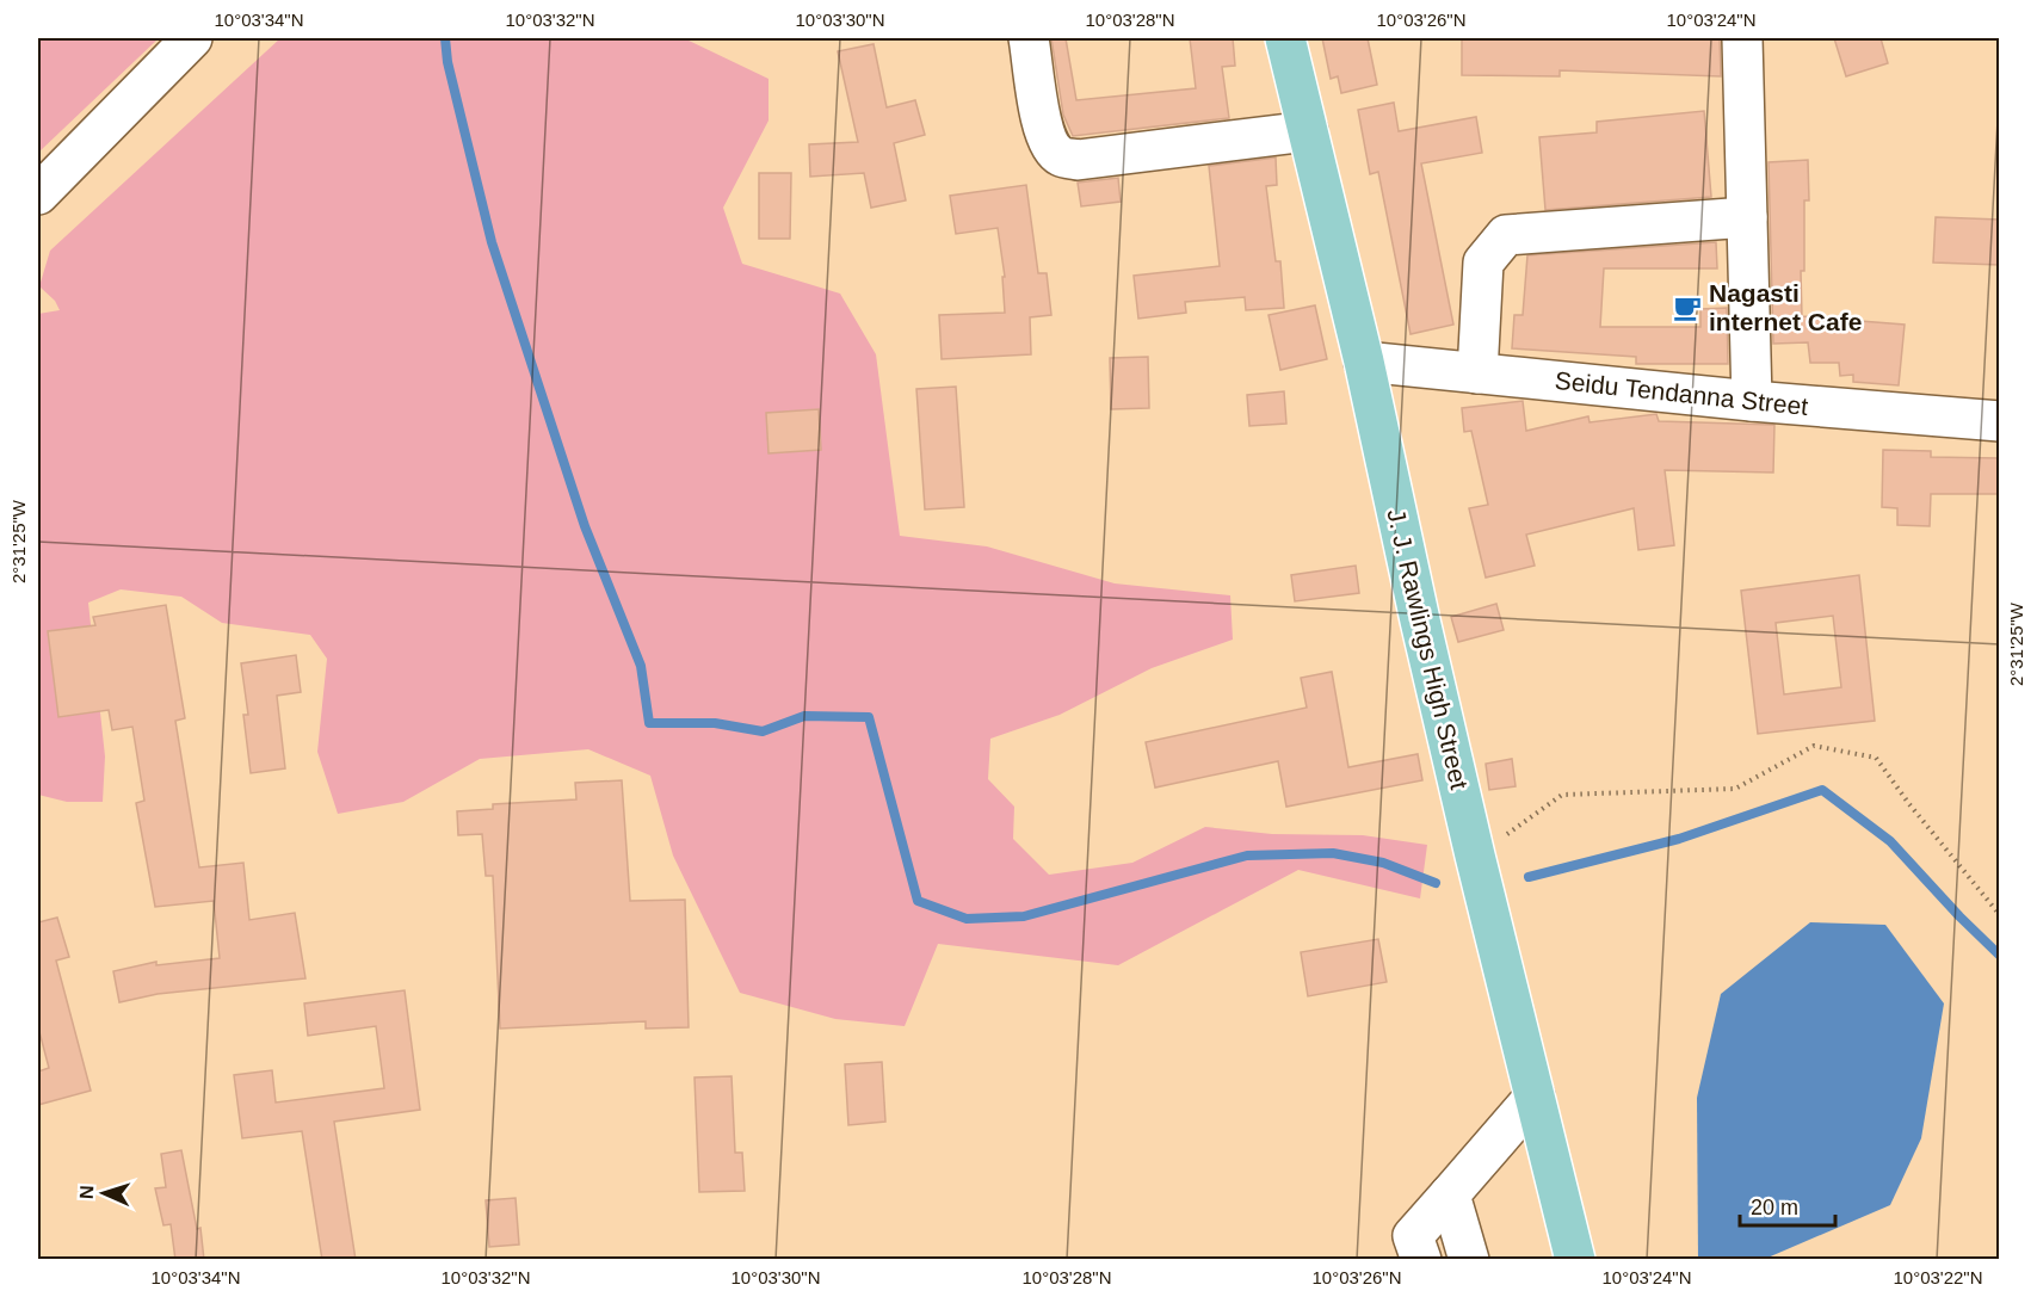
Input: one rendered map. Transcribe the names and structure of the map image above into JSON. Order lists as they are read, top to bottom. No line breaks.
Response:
{"streets":{"main road":["J. J. Rawlings High Street"],"street":["Seidu Tendanna Street"]},"crossings":[["Seidu Tendanna Street","J. J. Rawlings High Street"]],"places":{"cafe":["Nagasti internet Cafe"]},"scale_bar":"20 m","north":"left","coordinates":["10°03'34\"N","10°03'32\"N","10°03'30\"N","10°03'28\"N","10°03'26\"N","10°03'24\"N","2°31'25\"W","10°03'22\"N"]}
